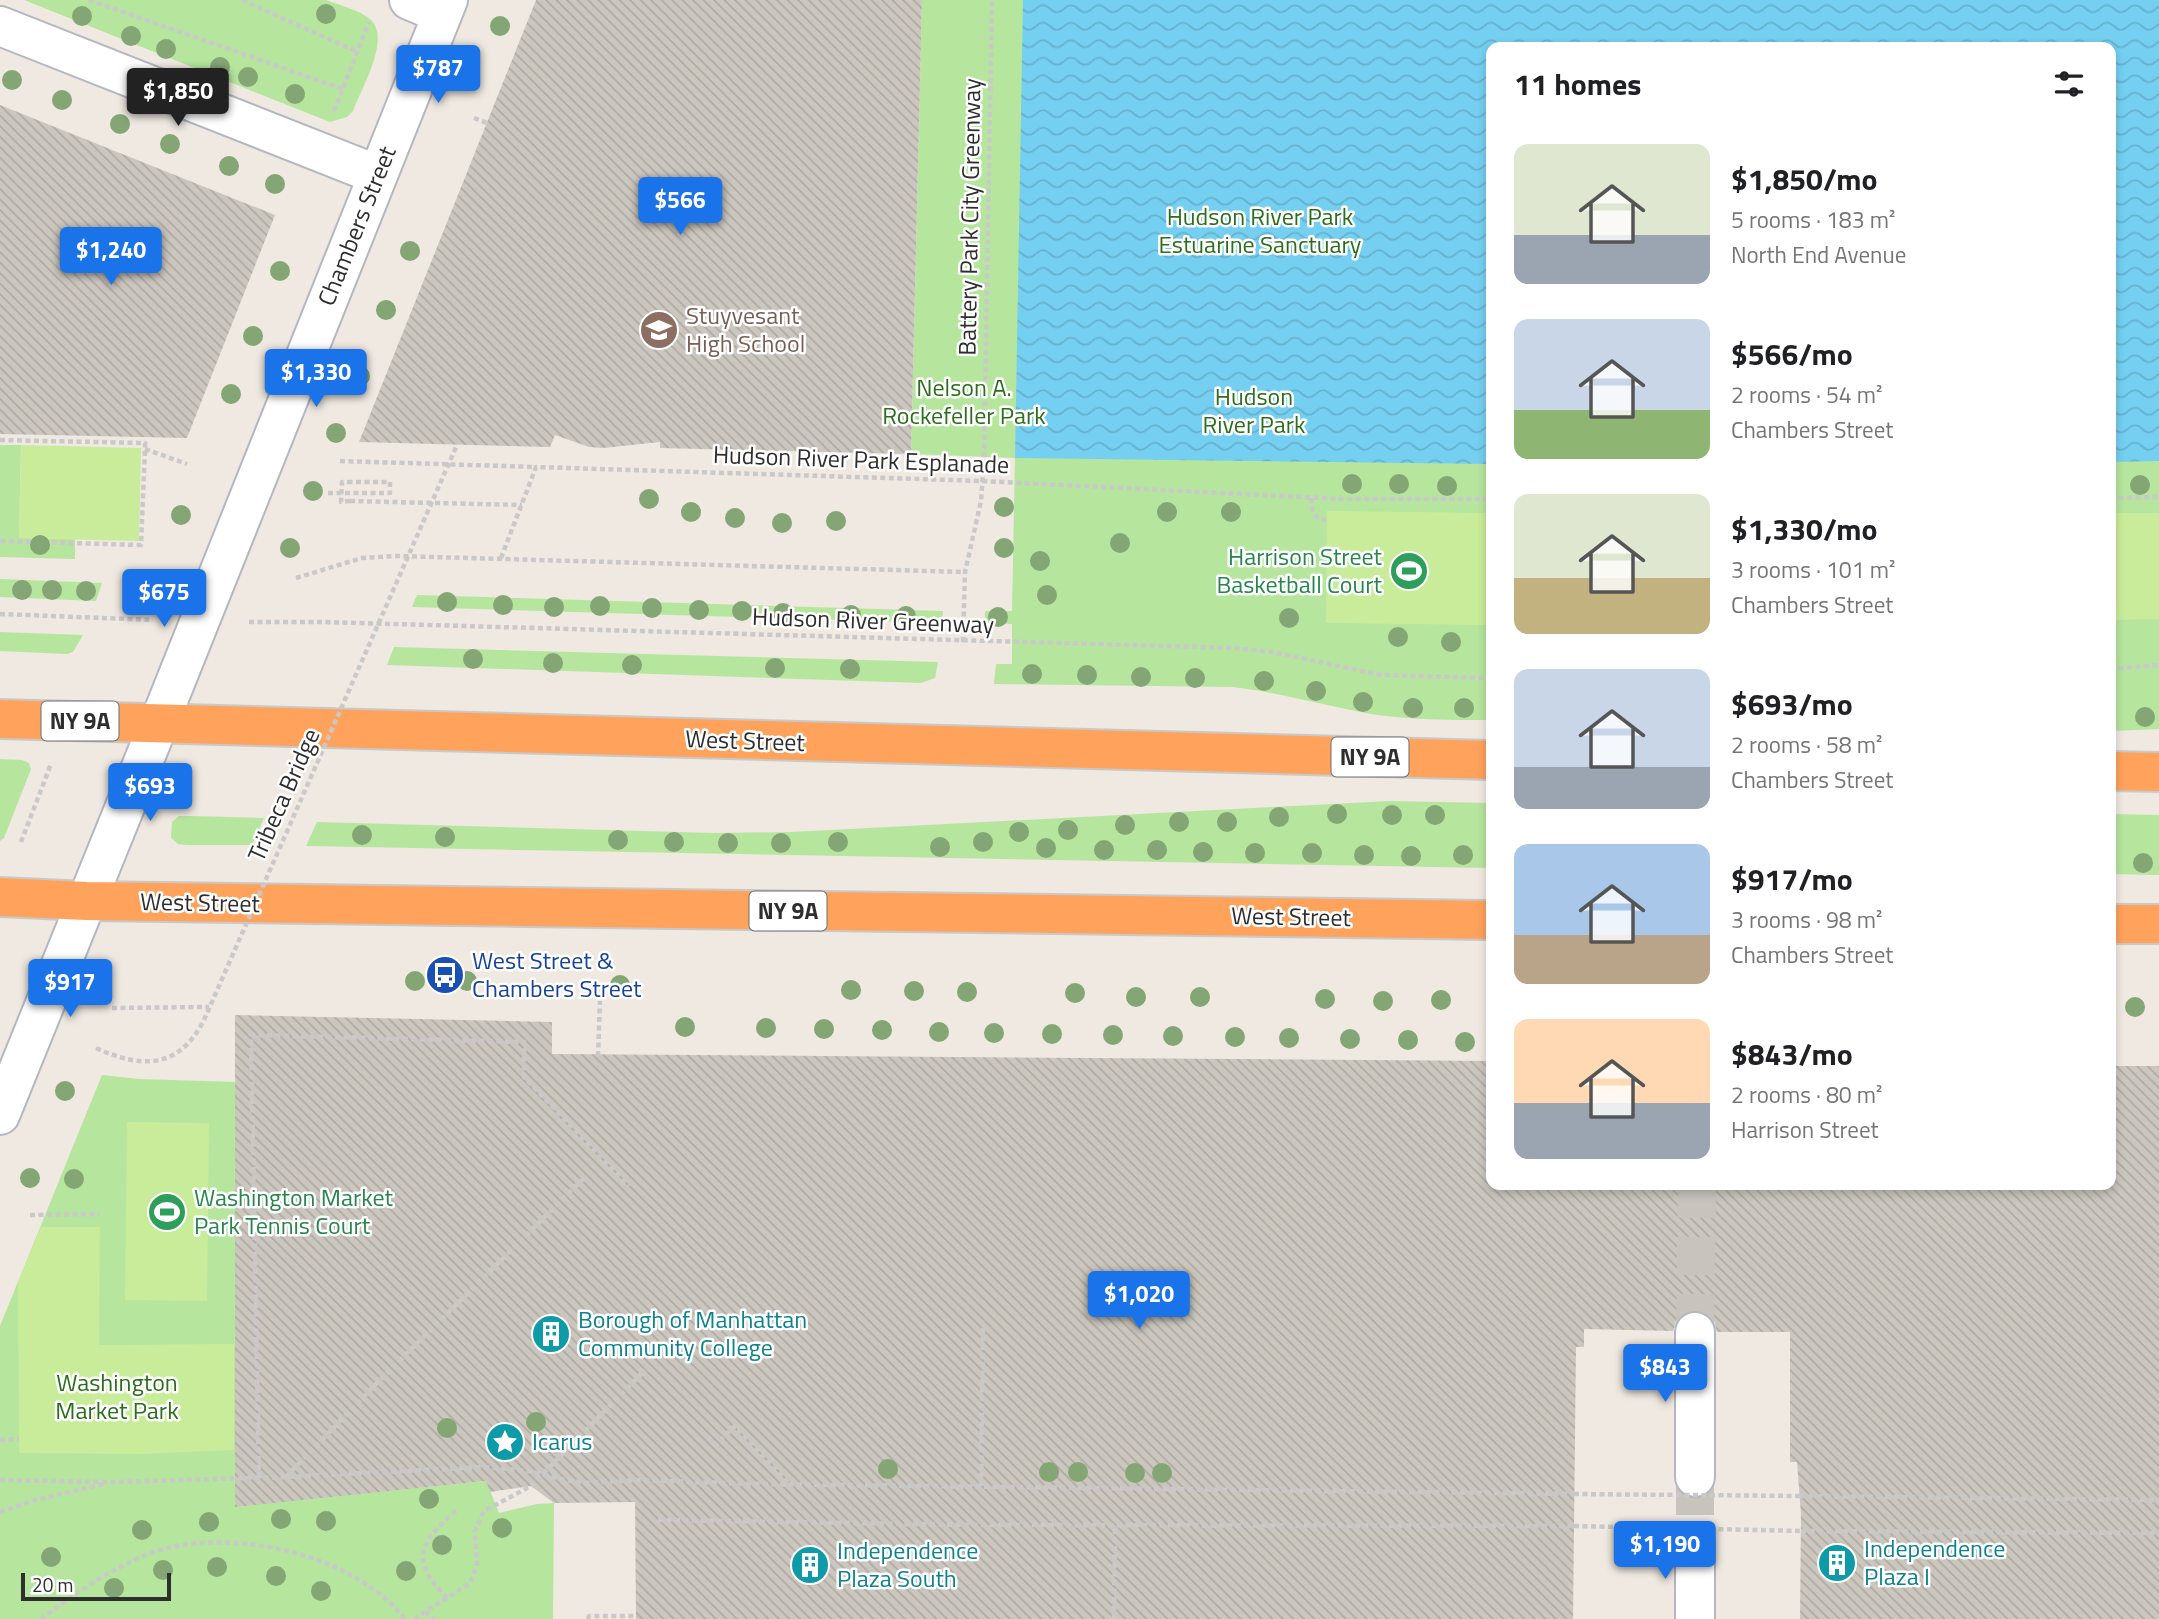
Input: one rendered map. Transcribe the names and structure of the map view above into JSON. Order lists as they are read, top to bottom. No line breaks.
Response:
{"streets":{"highway":["NY 9A","West Street"],"street":["Chambers Street"],"path":["Battery Park City Greenway","Hudson River Park Esplanade","Hudson River Greenway","Tribeca Bridge"]},"crossings":[["Battery Park City Greenway","Hudson River Park Esplanade"],["Battery Park City Greenway","Hudson River Greenway"],["Chambers Street","West Street"]],"parks":["Hudson River Park Estuarine Sanctuary","Nelson A. Rockefeller Park","Hudson River Park","Washington Market Park"],"places":{"school or university":["Stuyvesant High School"],"sports":["Harrison Street Basketball Court","Washington Market Park Tennis Court"],"bus stop":["West Street & Chambers Street"],"building":["Borough of Manhattan Community College","Independence Plaza I","Independence Plaza South"],"place":["Icarus"]},"scale_bar":"20 m","page":{"heading":"11 homes","price":["$787","$1,850","$566","$1,240","$1,330","$675","$693","$917","$1,020","$843","$1,190"],"list":[{"name":"$1,850/mo","note":"5 rooms · 183 m² · North End Avenue"},{"name":"$566/mo","note":"2 rooms · 54 m² · Chambers Street"},{"name":"$1,330/mo","note":"3 rooms · 101 m² · Chambers Street"},{"name":"$693/mo","note":"2 rooms · 58 m² · Chambers Street"},{"name":"$917/mo","note":"3 rooms · 98 m² · Chambers Street"},{"name":"$843/mo","note":"2 rooms · 80 m² · Harrison Street"}],"scale":"20 m"}}
